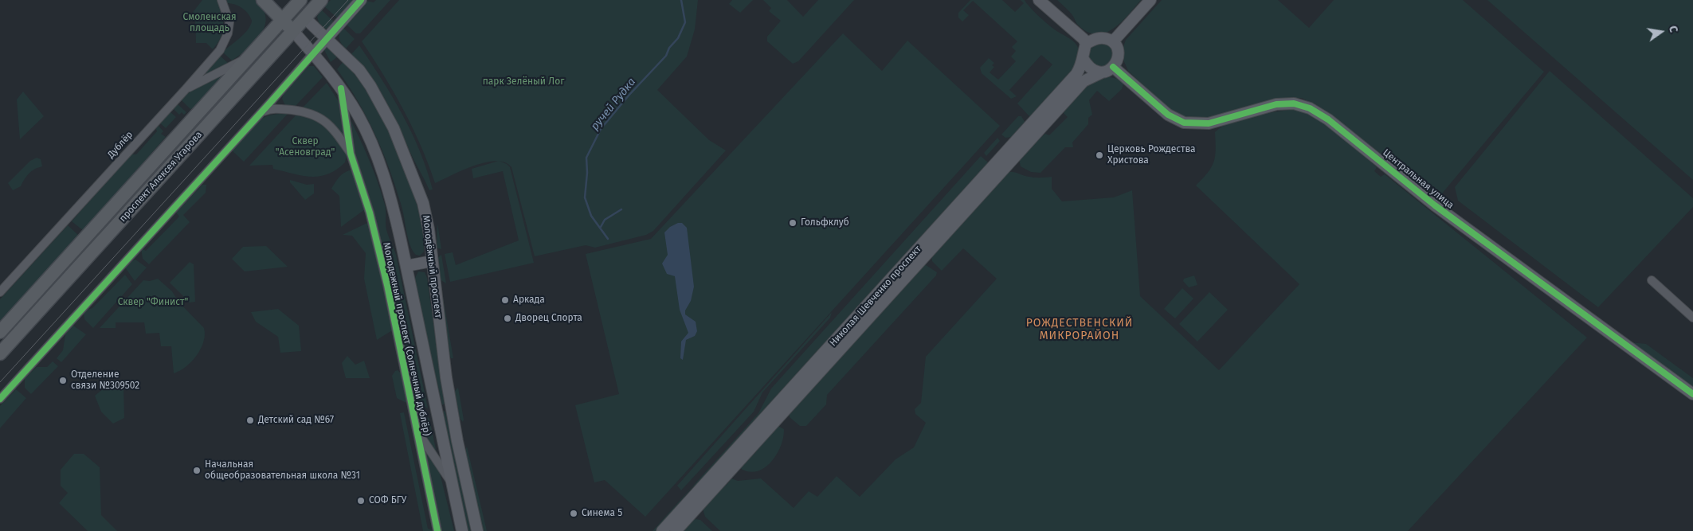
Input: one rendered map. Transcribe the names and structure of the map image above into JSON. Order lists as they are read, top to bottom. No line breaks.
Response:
{"streets":{"main road":["проспект Алексея Угарова","Центральная улица","Молодёжный проспект","Николая Шевченко проспект"],"street":["Дублёр","Молодежный проспект (Солнечный дублёр)"]},"crossings":[["проспект Алексея Угарова","Молодёжный проспект"],["Центральная улица","Николая Шевченко проспект"]],"districts":["РОЖДЕСТВЕНСКИЙ МИКРОРАЙОН"],"water":["ручей Рудка"],"parks":["Смоленская площадь","парк Зелёный Лог","Сквер \"Асеновград\"","Сквер \"Финист\""],"places":["Церковь Рождества Христова","Гольфклуб","Аркада","Дворец Спорта","Отделение связи №309502","Детский сад №67","Начальная общеобразовательная школа №31","СОФ БГУ","Синема 5"],"north":"right"}
